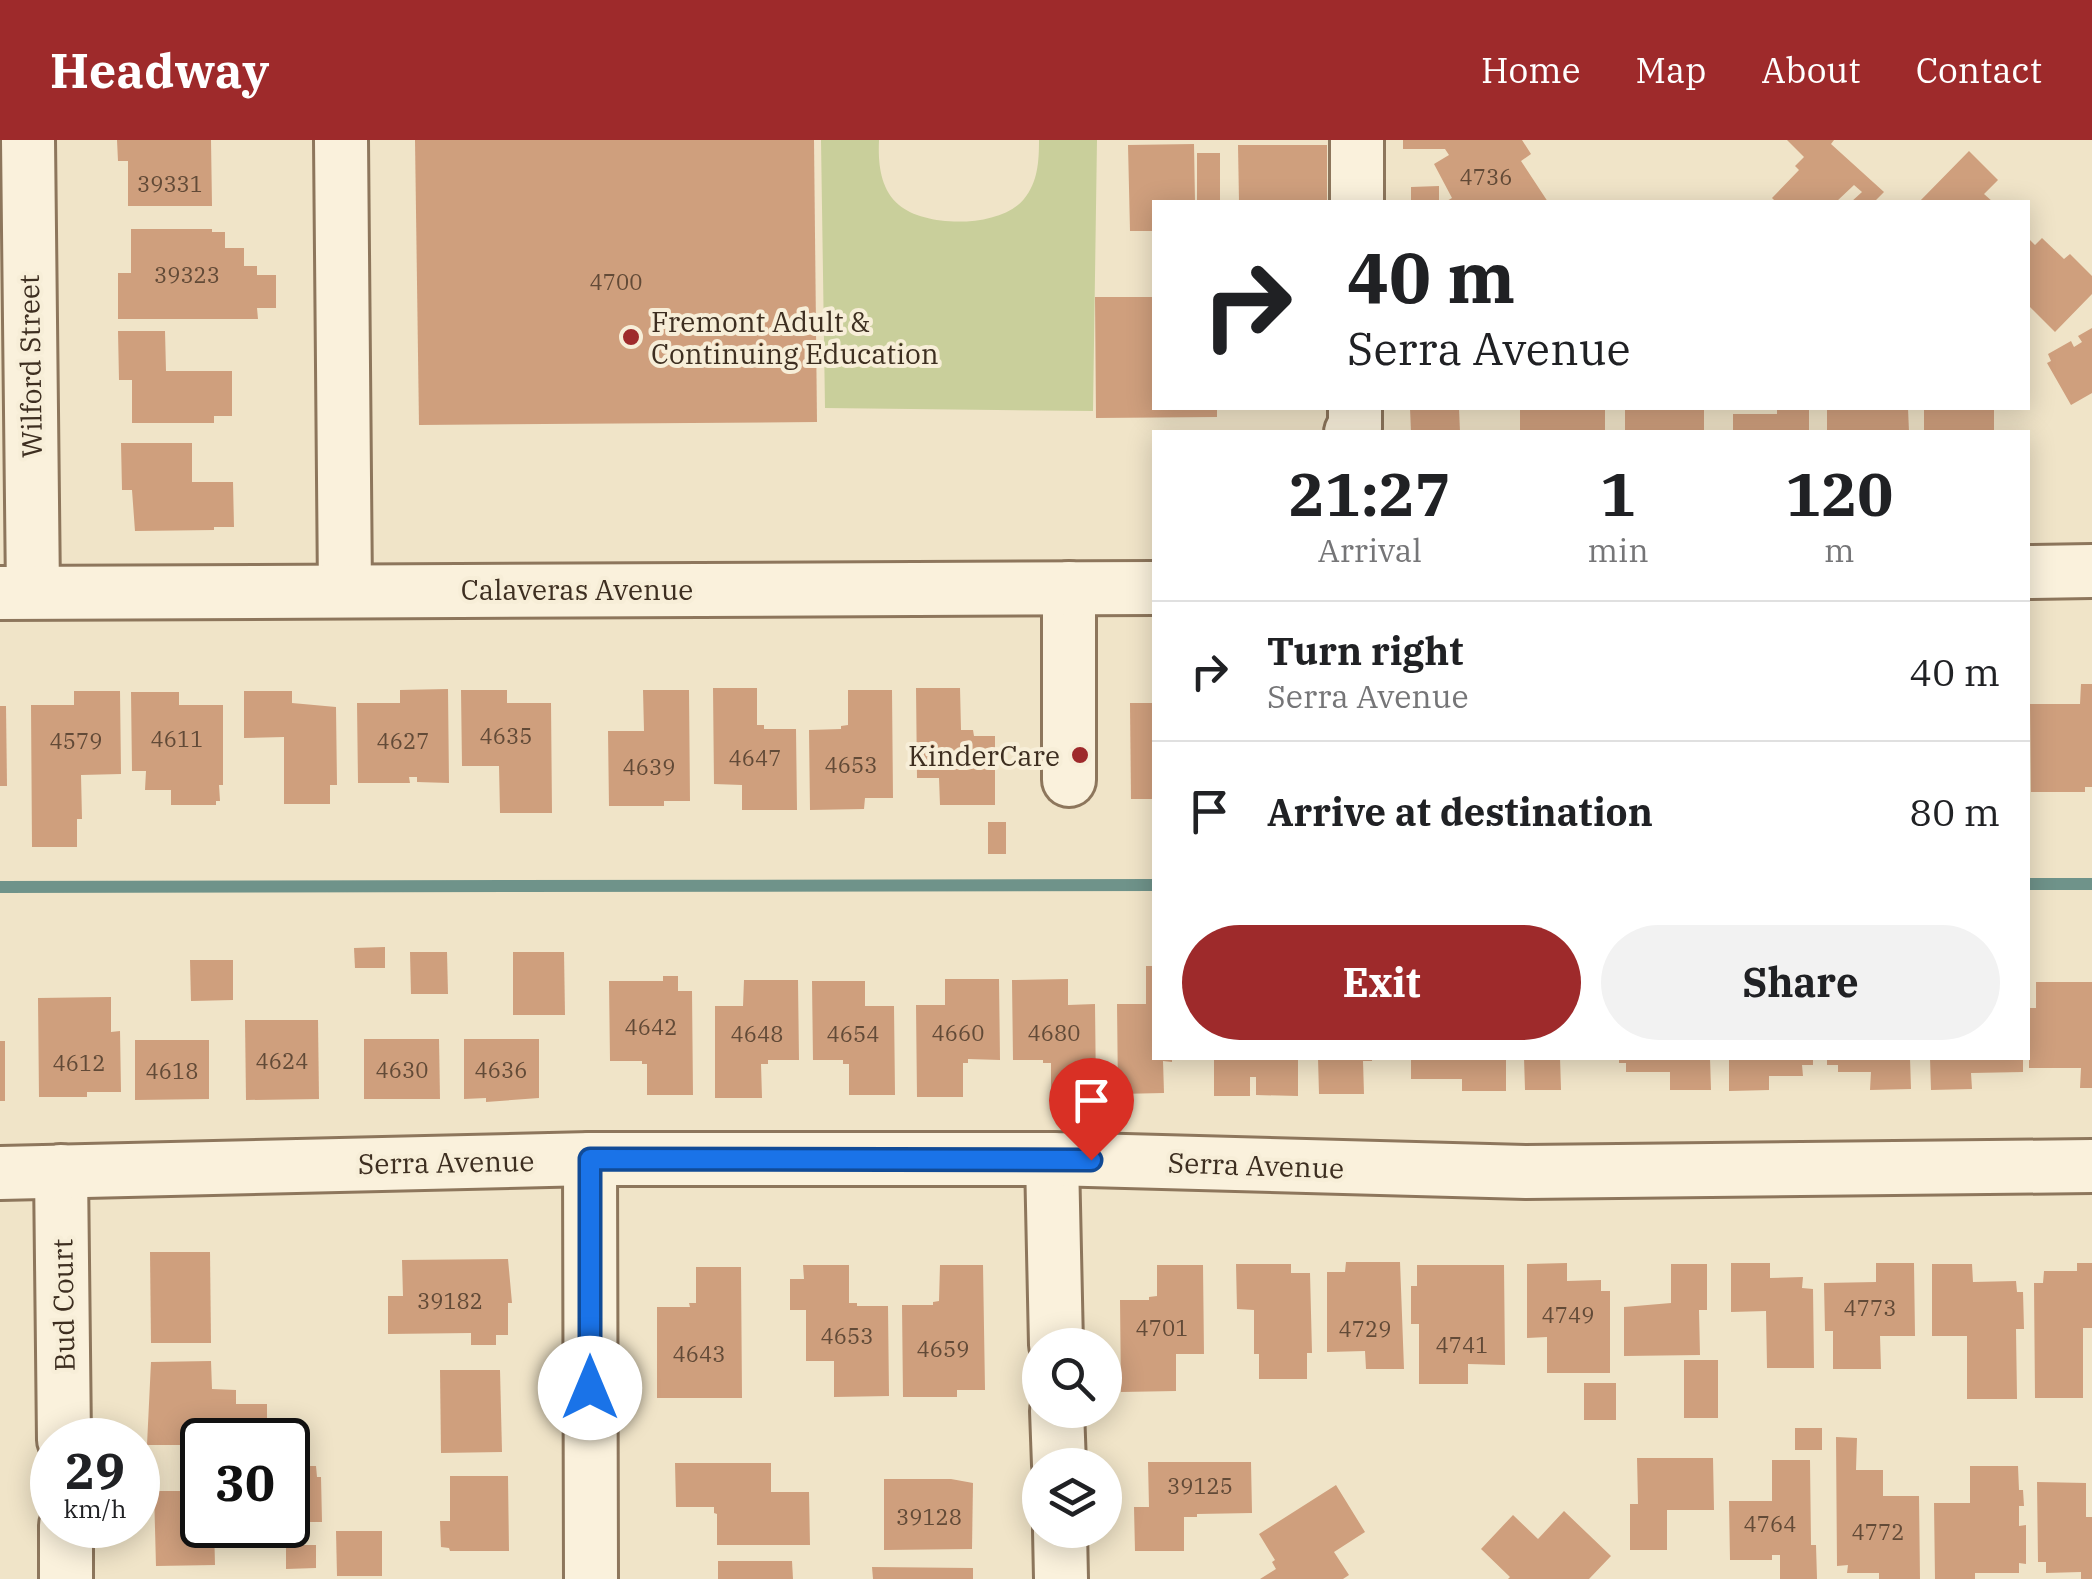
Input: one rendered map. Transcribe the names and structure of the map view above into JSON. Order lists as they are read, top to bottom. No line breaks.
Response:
{"streets":{"street":["Wilford Street","Calaveras Avenue","Serra Avenue","Bud Court"]},"crossings":[["Wilford Street","Calaveras Avenue"],["Serra Avenue","Bud Court"]],"places":["Fremont Adult & Continuing Education","KinderCare"],"house_numbers":["4736","39331","39323","4700","4635","4611","4579","4627","4647","4653","4639","4642","4660","4680","4648","4654","4624","4612","4630","4636","4618","39182","4773","4749","4701","4729","4653","4741","4659","4643","39125","39128","4764","4772"],"page":{"header":"Headway","nav":["Home","Map","About","Contact"],"turn":["40 m","Serra Avenue"],"eta":["21:27","Arrival","1","min","120","m"],"list":[{"name":"Turn right","note":"Serra Avenue","value":"40 m"},{"name":"Arrive at destination","value":"80 m"}],"buttons":["Exit","Share"],"speed":"29 km/h","limit":"30"}}
